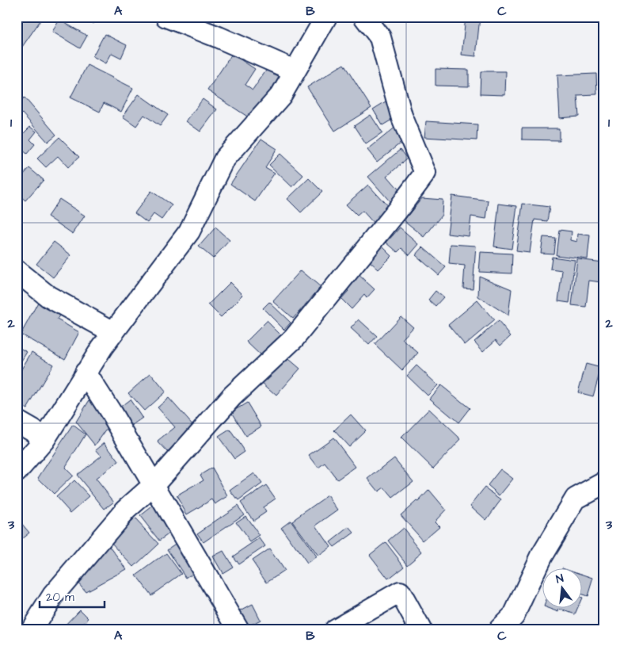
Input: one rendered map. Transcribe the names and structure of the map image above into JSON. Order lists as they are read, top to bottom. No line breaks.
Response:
{"scale_bar":"20 m","north":"top","grid":{"columns":["A","B","C"],"rows":["1","2","3"]}}
